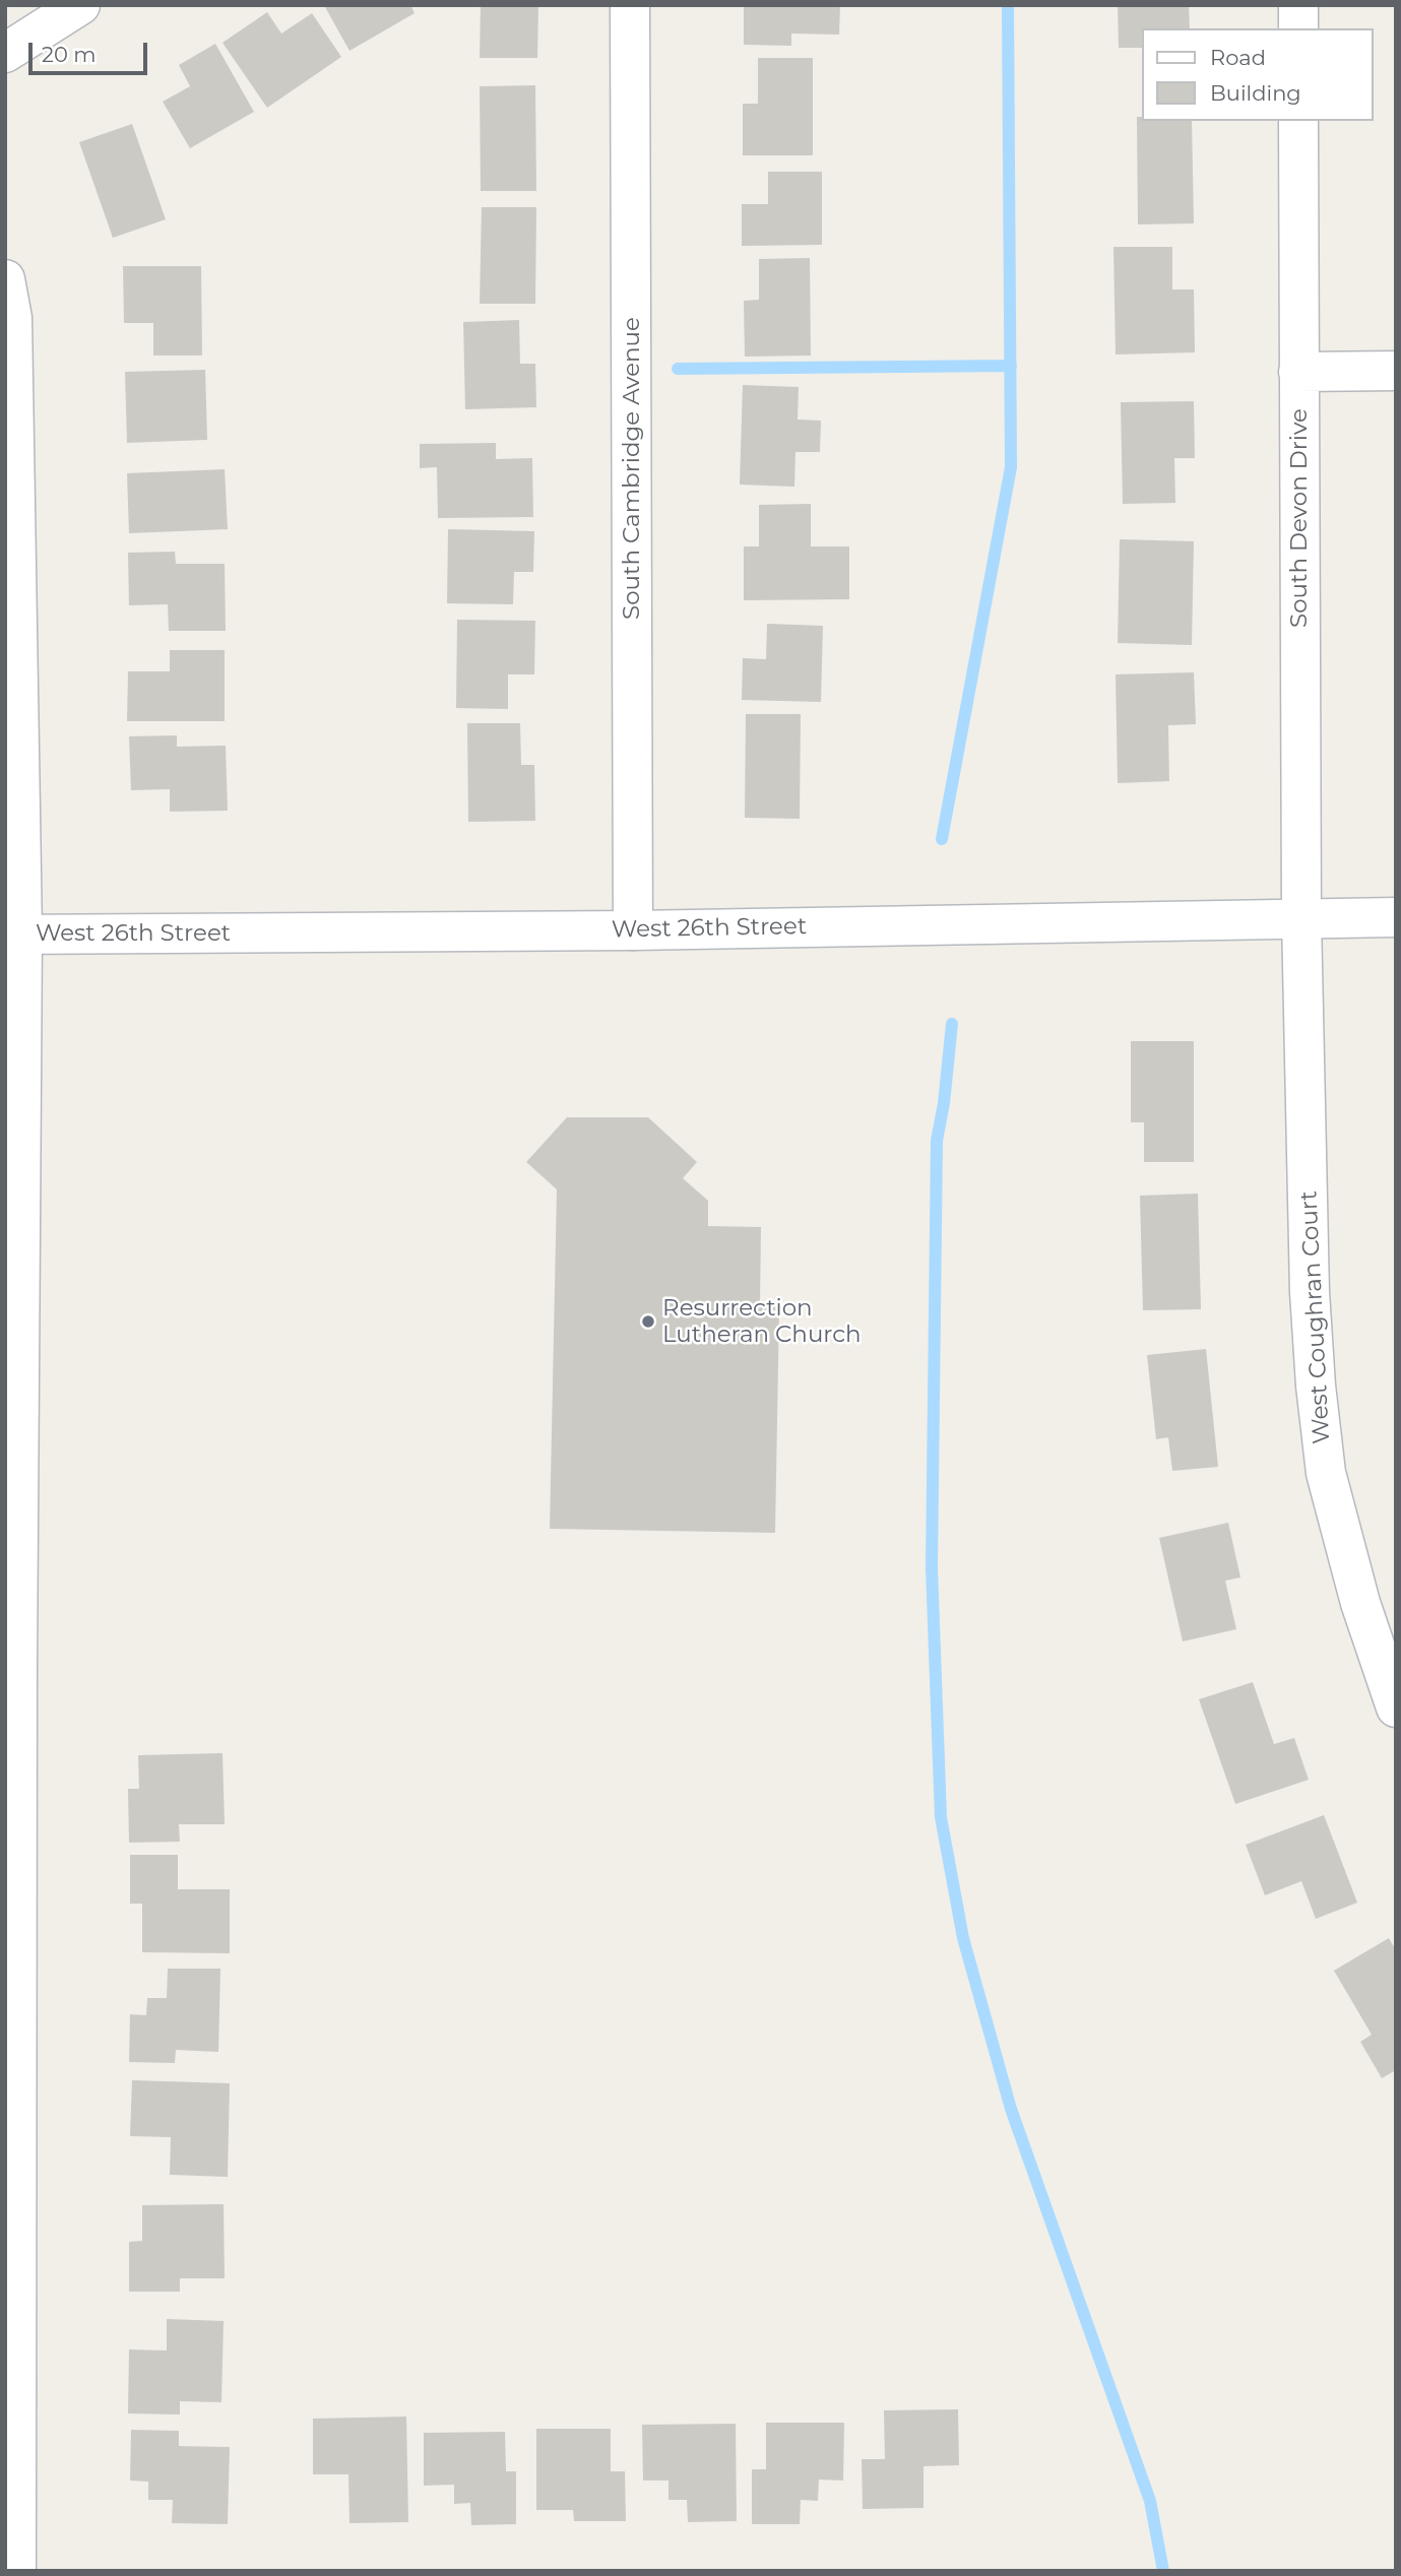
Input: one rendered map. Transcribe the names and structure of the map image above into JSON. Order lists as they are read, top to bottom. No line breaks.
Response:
{"streets":{"street":["South Cambridge Avenue","South Devon Drive","West 26th Street","West Coughran Court"]},"crossings":[["South Cambridge Avenue","West 26th Street"],["South Devon Drive","West 26th Street"],["South Devon Drive","West Coughran Court"],["West 26th Street","West Coughran Court"]],"places":["Resurrection Lutheran Church"],"legend":["Road","Building"],"scale_bar":"20 m"}
